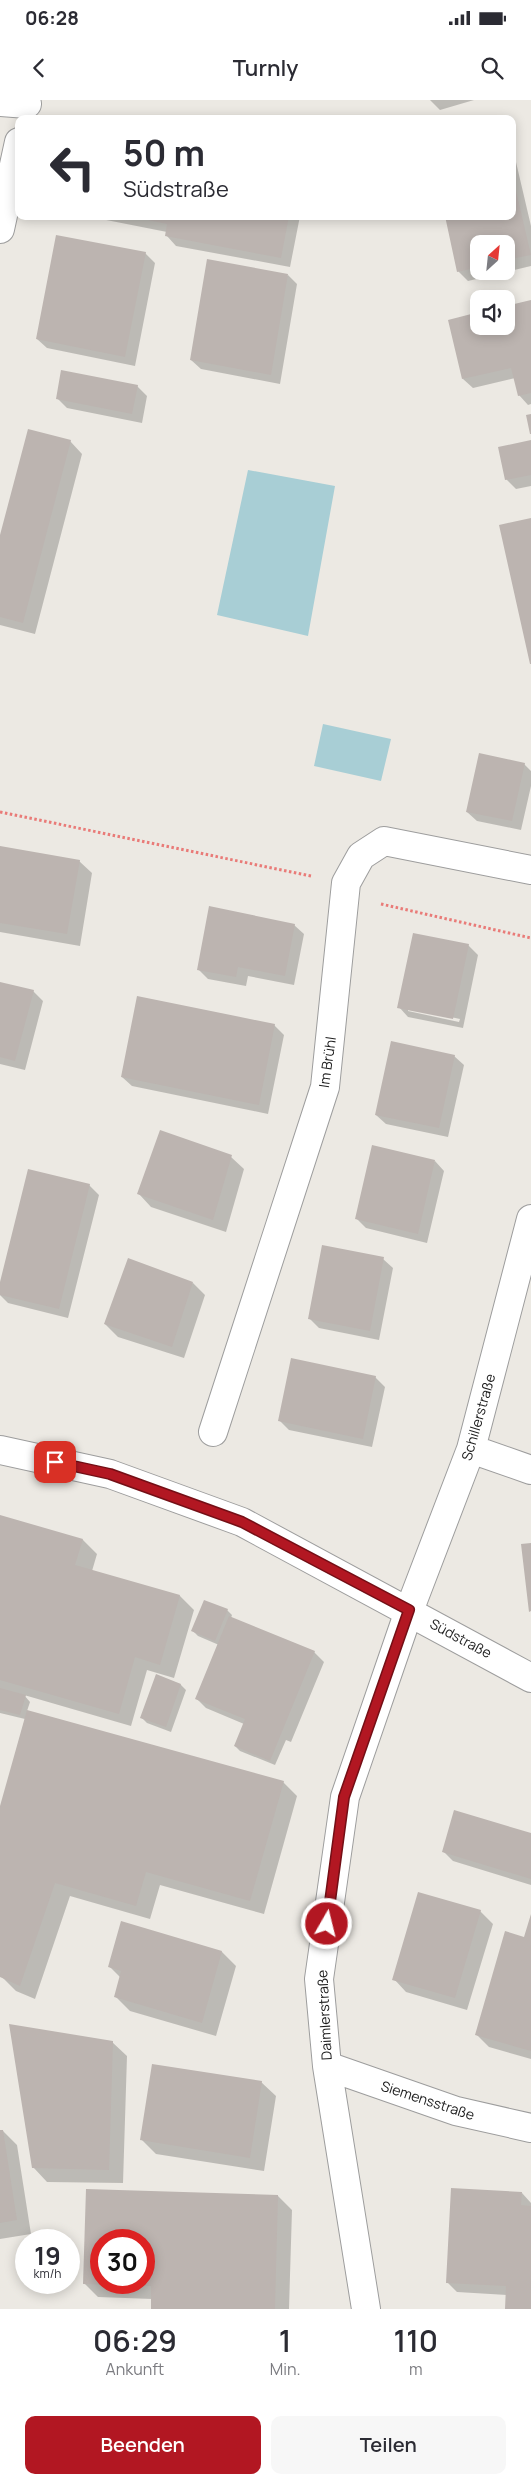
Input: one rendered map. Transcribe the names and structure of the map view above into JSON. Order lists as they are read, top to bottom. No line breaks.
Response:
{"streets":{"street":["Im Brühl","Schillerstraße","Südstraße","Daimlerstraße","Siemensstraße"]},"crossings":[["Schillerstraße","Südstraße"],["Schillerstraße","Daimlerstraße"],["Südstraße","Daimlerstraße"],["Daimlerstraße","Siemensstraße"]],"north":"top right","page":{"status":"06:28","header":"Turnly","turn":["50 m","Südstraße"],"speed":"19 km/h","limit":"30","eta":["06:29","Ankunft","1","Min.","110","m"],"buttons":["Beenden","Teilen"]}}
